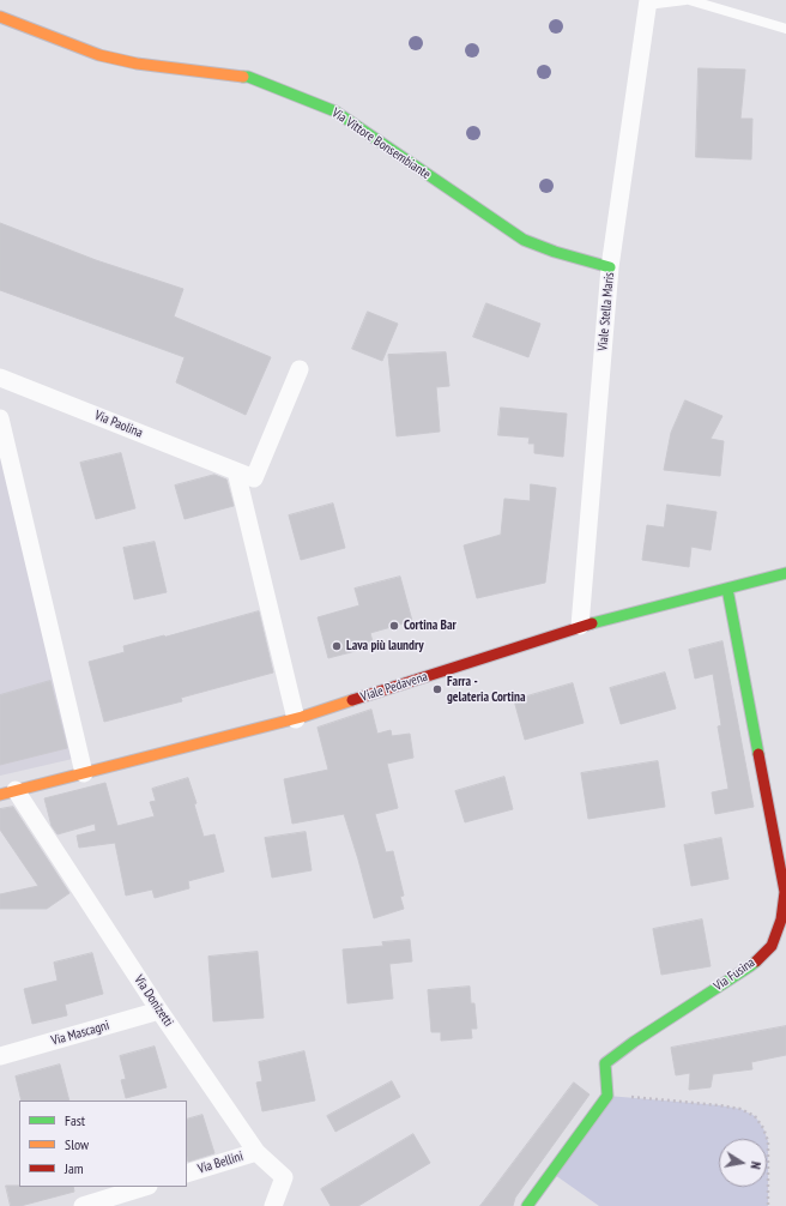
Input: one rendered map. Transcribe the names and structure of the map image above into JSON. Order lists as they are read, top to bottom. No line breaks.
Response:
{"streets":{"street":["Via Vittore Bonsembiante","Viale Stella Maris","Via Paolina","Viale Pedavena","Via Fusina","Via Donizetti","Via Mascagni","Via Bellini"]},"crossings":[["Via Vittore Bonsembiante","Viale Stella Maris"],["Viale Stella Maris","Viale Pedavena"],["Viale Pedavena","Via Fusina"],["Viale Pedavena","Via Donizetti"],["Via Donizetti","Via Mascagni"],["Via Donizetti","Via Bellini"]],"places":["Cortina Bar","Lava più laundry","Farra - gelateria Cortina"],"legend":["Fast","Slow","Jam"],"north":"right"}
